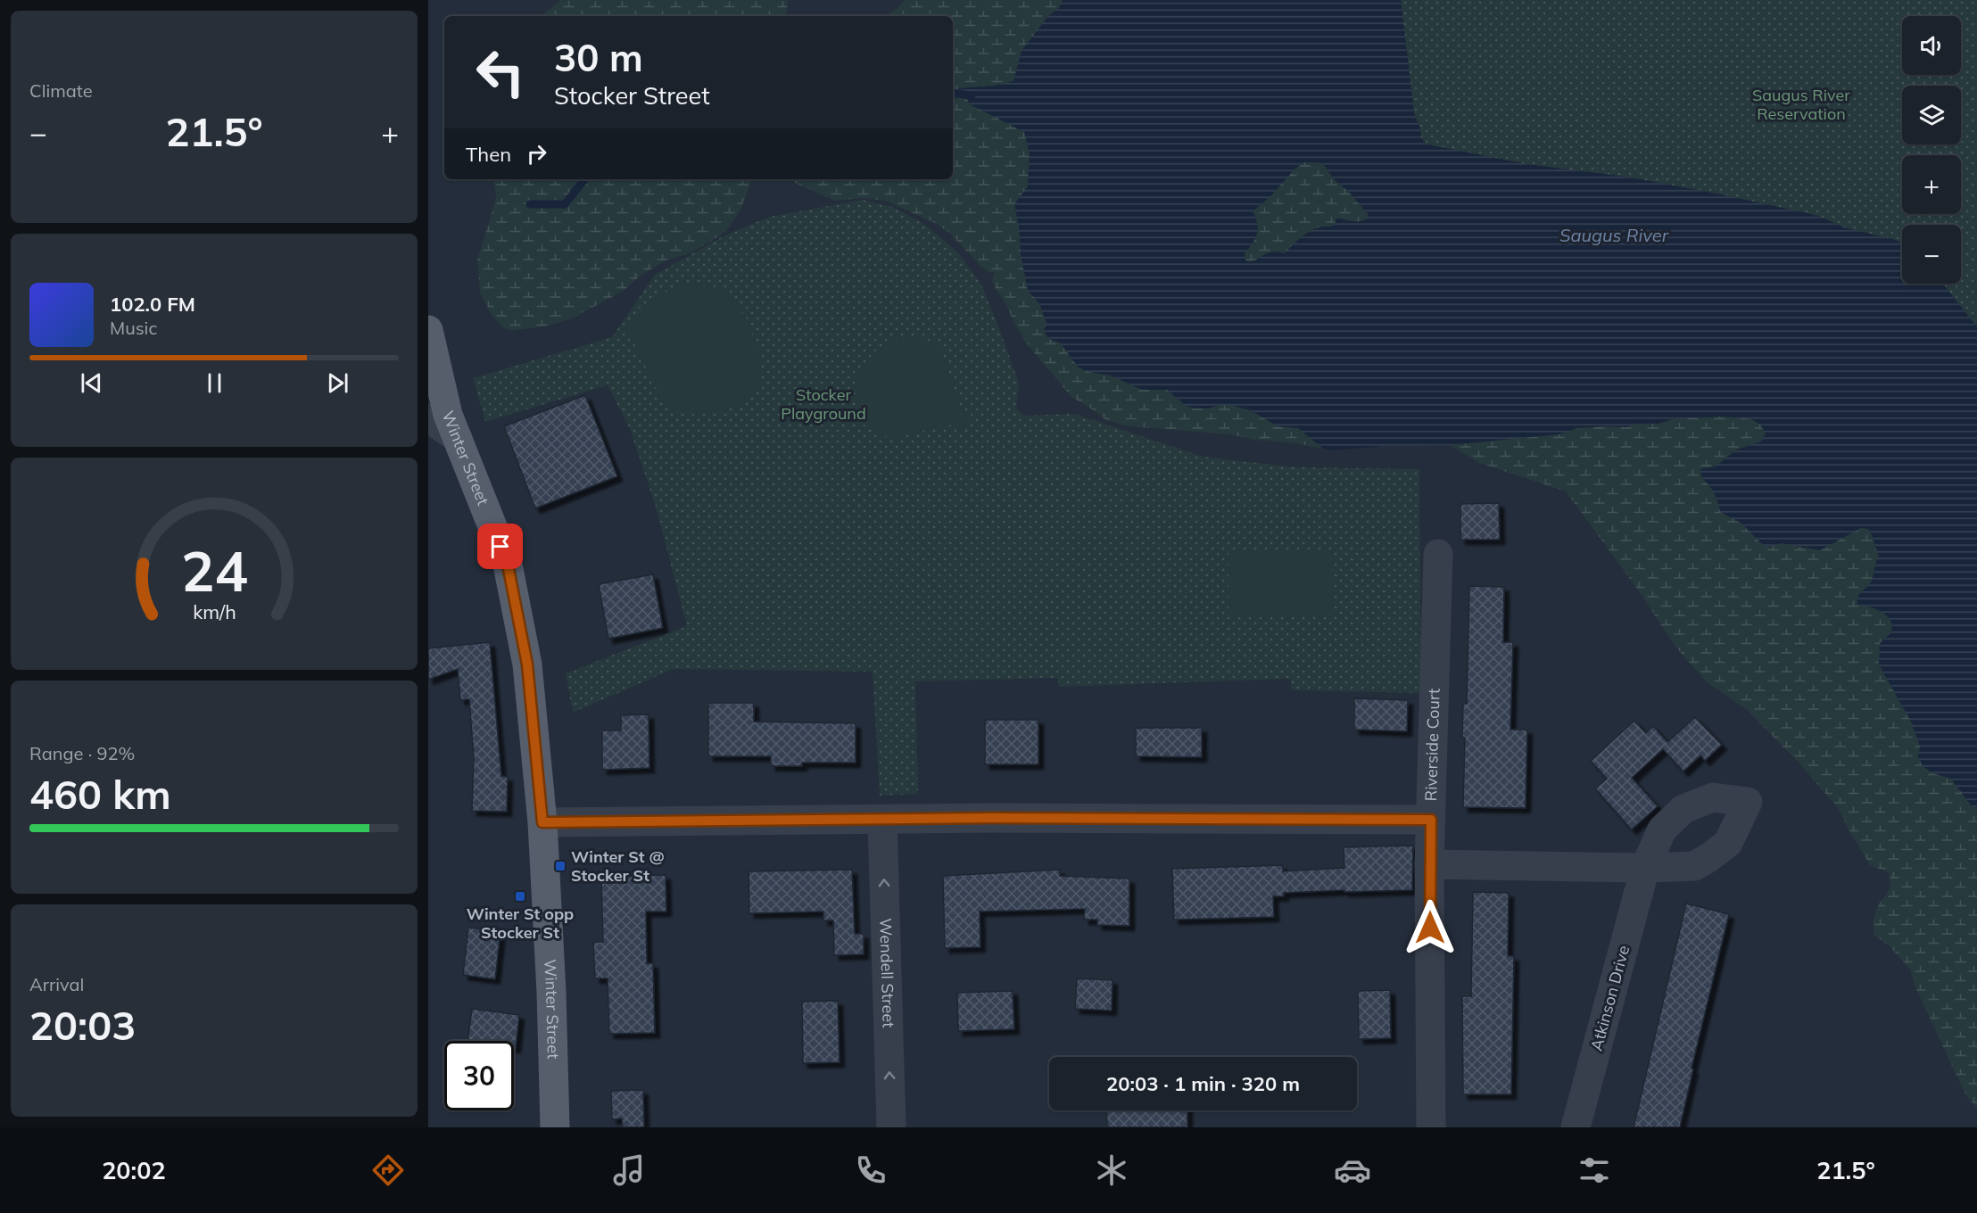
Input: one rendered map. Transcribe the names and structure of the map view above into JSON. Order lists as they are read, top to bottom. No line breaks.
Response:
{"streets":{"main road":["Winter Street"],"street":["Riverside Court","Wendell Street","Atkinson Drive"]},"crossings":[["Riverside Court","Atkinson Drive"]],"one_way":["Wendell Street"],"water":["Saugus River"],"parks":["Saugus River Reservation","Stocker Playground"],"places":{"transit":["Winter St @ Stocker St","Winter St opp Stocker St"]},"page":{"tile":["Climate",["Range · 92%","460 km"],["Arrival","20:03"]],"map_buttons":["+","−"],"turn":["30 m","Stocker Street"],"heat":["−","21.5°","+"],"then":"Then","song":["102.0 FM","Music"],"limit":"30","trip":"20:03 · 1 min · 320 m","tabs":["20:02","21.5°"],"gauge":["24","km/h"]}}
